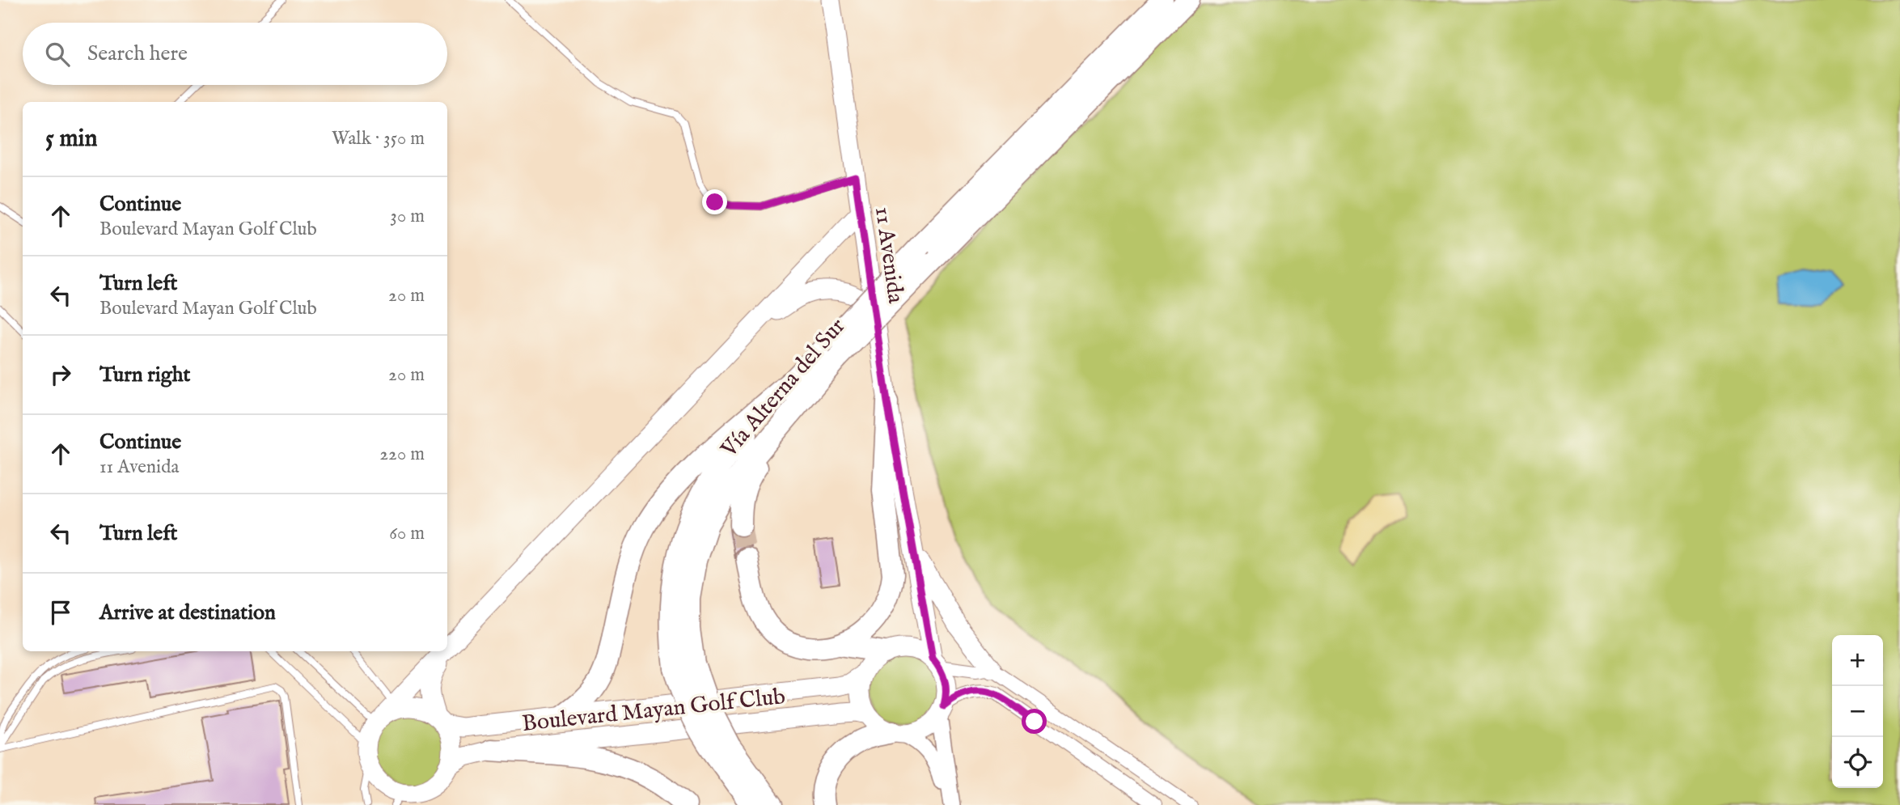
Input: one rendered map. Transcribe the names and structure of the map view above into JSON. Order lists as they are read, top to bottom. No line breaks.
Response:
{"streets":{"highway":["Vía Alterna del Sur"],"main road":["11 Avenida","Boulevard Mayan Golf Club"]},"crossings":[["11 Avenida","Boulevard Mayan Golf Club"]],"page":{"search":"Search here","heading":["5 min","Walk · 350 m"],"list":[["Continue","Boulevard Mayan Golf Club","30 m"],["Turn left","Boulevard Mayan Golf Club","20 m"],["Turn right","20 m"],["Continue","11 Avenida","220 m"],["Turn left","60 m"],"Arrive at destination"],"map_buttons":["+","−"]}}
